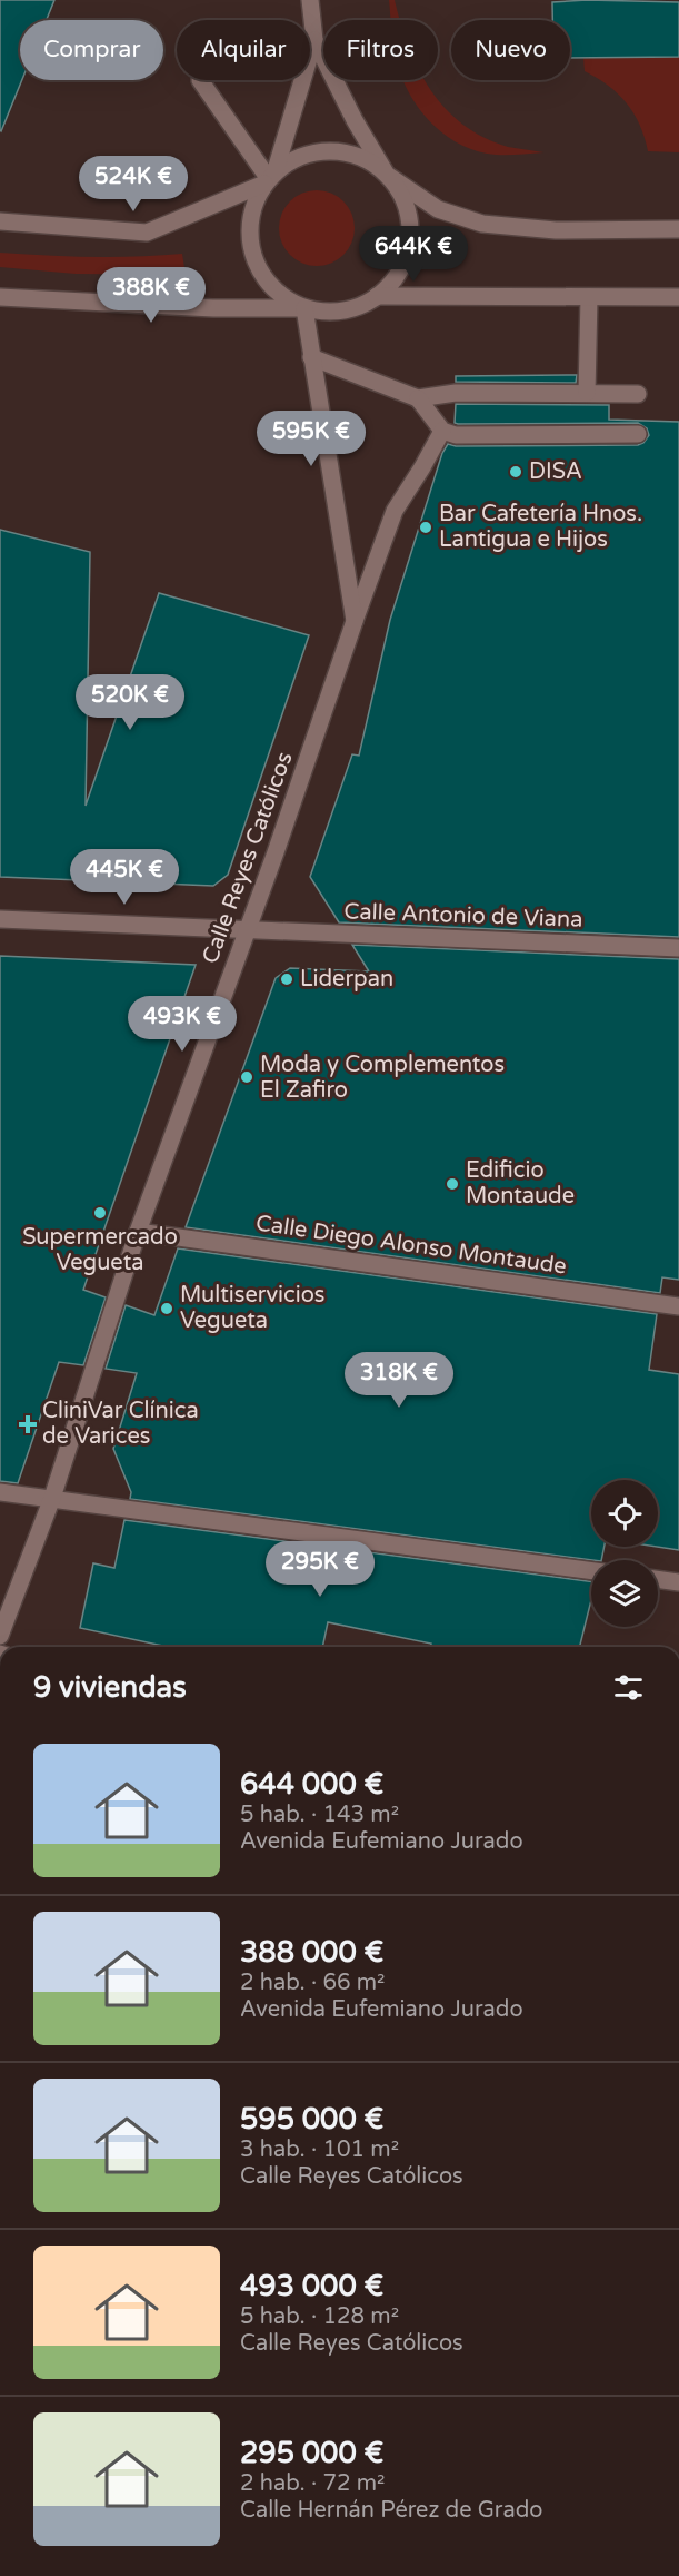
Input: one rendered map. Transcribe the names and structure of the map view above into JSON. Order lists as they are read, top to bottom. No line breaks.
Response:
{"streets":{"street":["Calle Reyes Católicos","Calle Antonio de Viana","Calle Diego Alonso Montaude"]},"crossings":[["Calle Reyes Católicos","Calle Antonio de Viana"],["Calle Reyes Católicos","Calle Diego Alonso Montaude"]],"places":{"other":["DISA","Bar Cafetería Hnos. Lantigua e Hijos","Liderpan","Moda y Complementos El Zafiro","Edificio Montaude","Supermercado Vegueta","Multiservicios Vegueta"],"health":["CliniVar Clínica de Varices"]},"page":{"chip":["Comprar","Alquilar","Filtros","Nuevo"],"price":["524K €","644K €","388K €","595K €","520K €","445K €","493K €","318K €","295K €"],"heading":"9 viviendas","list":[{"name":"644 000 €","note":"5 hab. · 143 m² · Avenida Eufemiano Jurado"},{"name":"388 000 €","note":"2 hab. · 66 m² · Avenida Eufemiano Jurado"},{"name":"595 000 €","note":"3 hab. · 101 m² · Calle Reyes Católicos"},{"name":"493 000 €","note":"5 hab. · 128 m² · Calle Reyes Católicos"},{"name":"295 000 €","note":"2 hab. · 72 m² · Calle Hernán Pérez de Grado"}]}}
